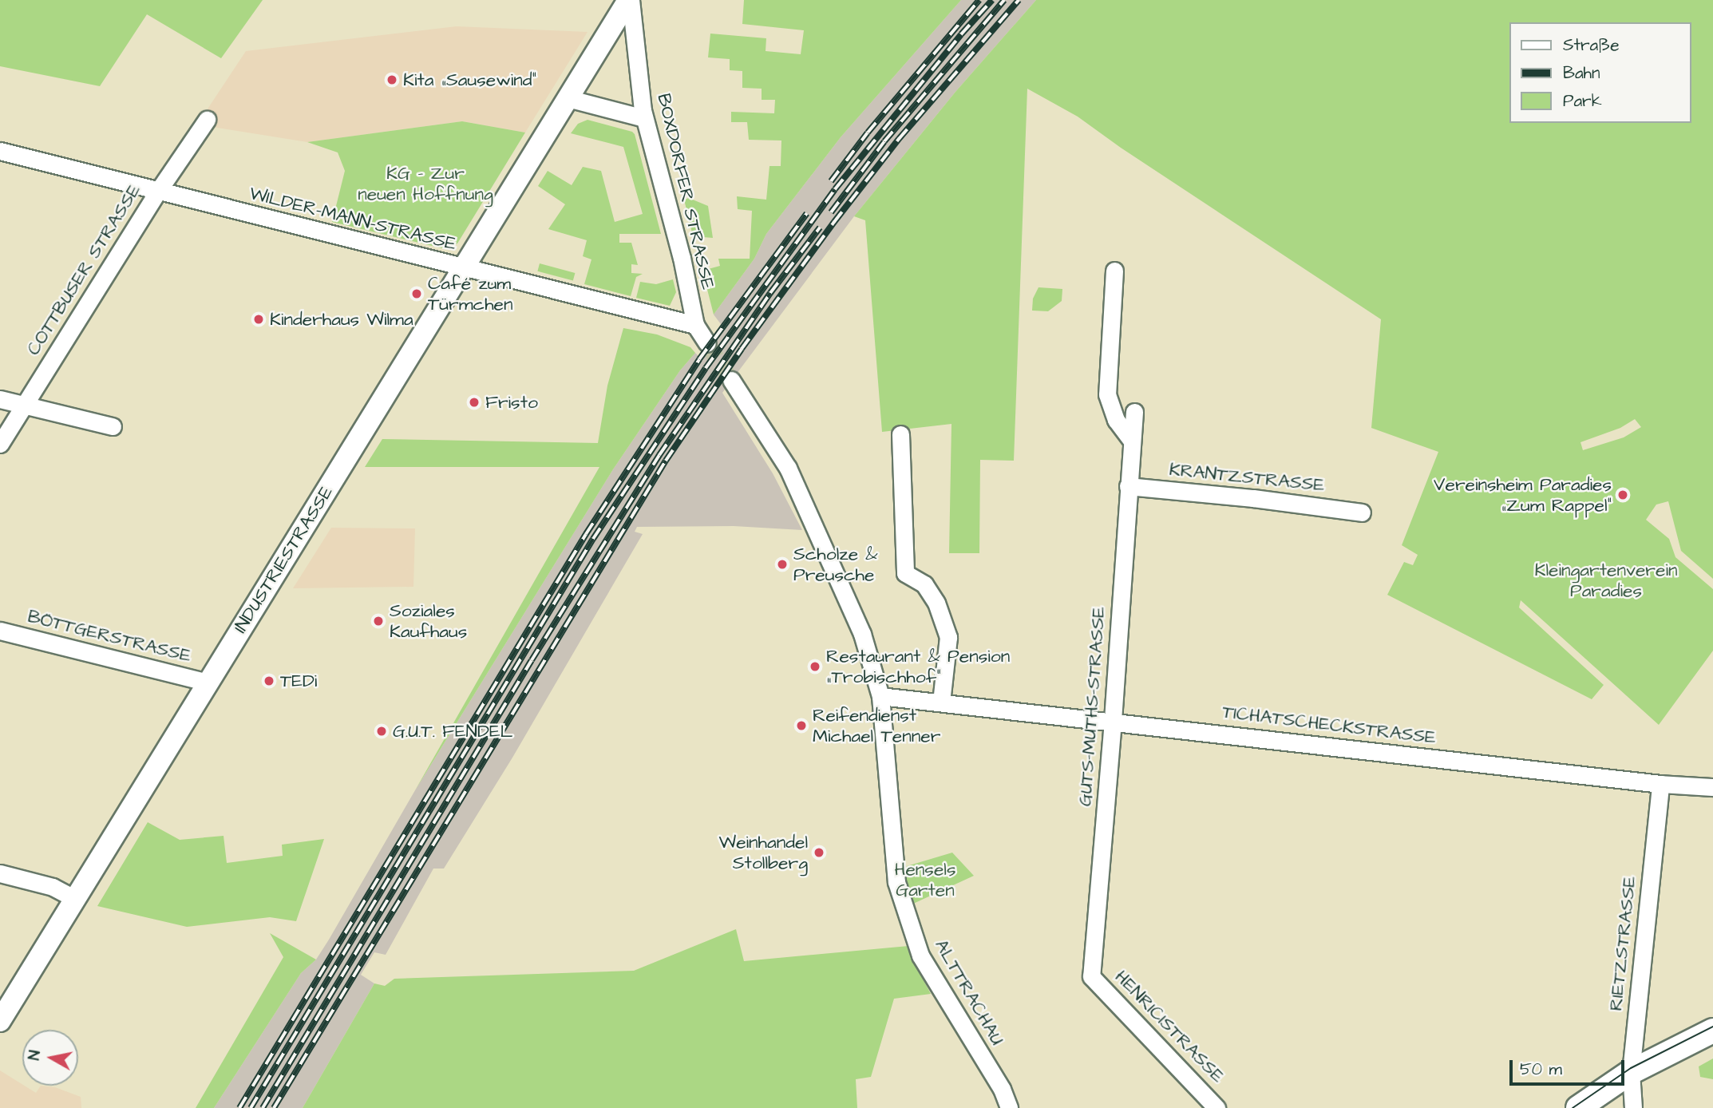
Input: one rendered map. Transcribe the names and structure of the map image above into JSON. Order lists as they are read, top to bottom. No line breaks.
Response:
{"streets":{"street":["BOXDORFER STRASSE","WILDER-MANN-STRASSE","COTTBUSER STRASSE","KRANTZSTRASSE","INDUSTRIESTRASSE","BÖTTGERSTRASSE","GUTS-MUTHS-STRASSE","TICHATSCHECKSTRASSE","RIETZSTRASSE","ALTTRACHAU","HENRICISTRASSE"]},"crossings":[["BOXDORFER STRASSE","WILDER-MANN-STRASSE"],["BOXDORFER STRASSE","INDUSTRIESTRASSE"],["WILDER-MANN-STRASSE","COTTBUSER STRASSE"],["WILDER-MANN-STRASSE","INDUSTRIESTRASSE"],["KRANTZSTRASSE","GUTS-MUTHS-STRASSE"],["INDUSTRIESTRASSE","BÖTTGERSTRASSE"],["GUTS-MUTHS-STRASSE","TICHATSCHECKSTRASSE"],["GUTS-MUTHS-STRASSE","HENRICISTRASSE"],["TICHATSCHECKSTRASSE","RIETZSTRASSE"],["TICHATSCHECKSTRASSE","ALTTRACHAU"]],"parks":["KG - Zur neuen Hoffnung","Kleingartenverein Paradies","Hensels Garten"],"places":["Kita „Sausewind“","Café zum Türmchen","Kinderhaus Wilma","Fristo","Vereinsheim Paradies „Zum Rappel“","Scholze & Preusche","Soziales Kaufhaus","Restaurant & Pension „Trobischhof“","TEDi","Reifendienst Michael Tenner","G.U.T. FENDEL","Weinhandel Stollberg"],"legend":["Straße","Bahn","Park"],"scale_bar":"50 m","north":"left"}
